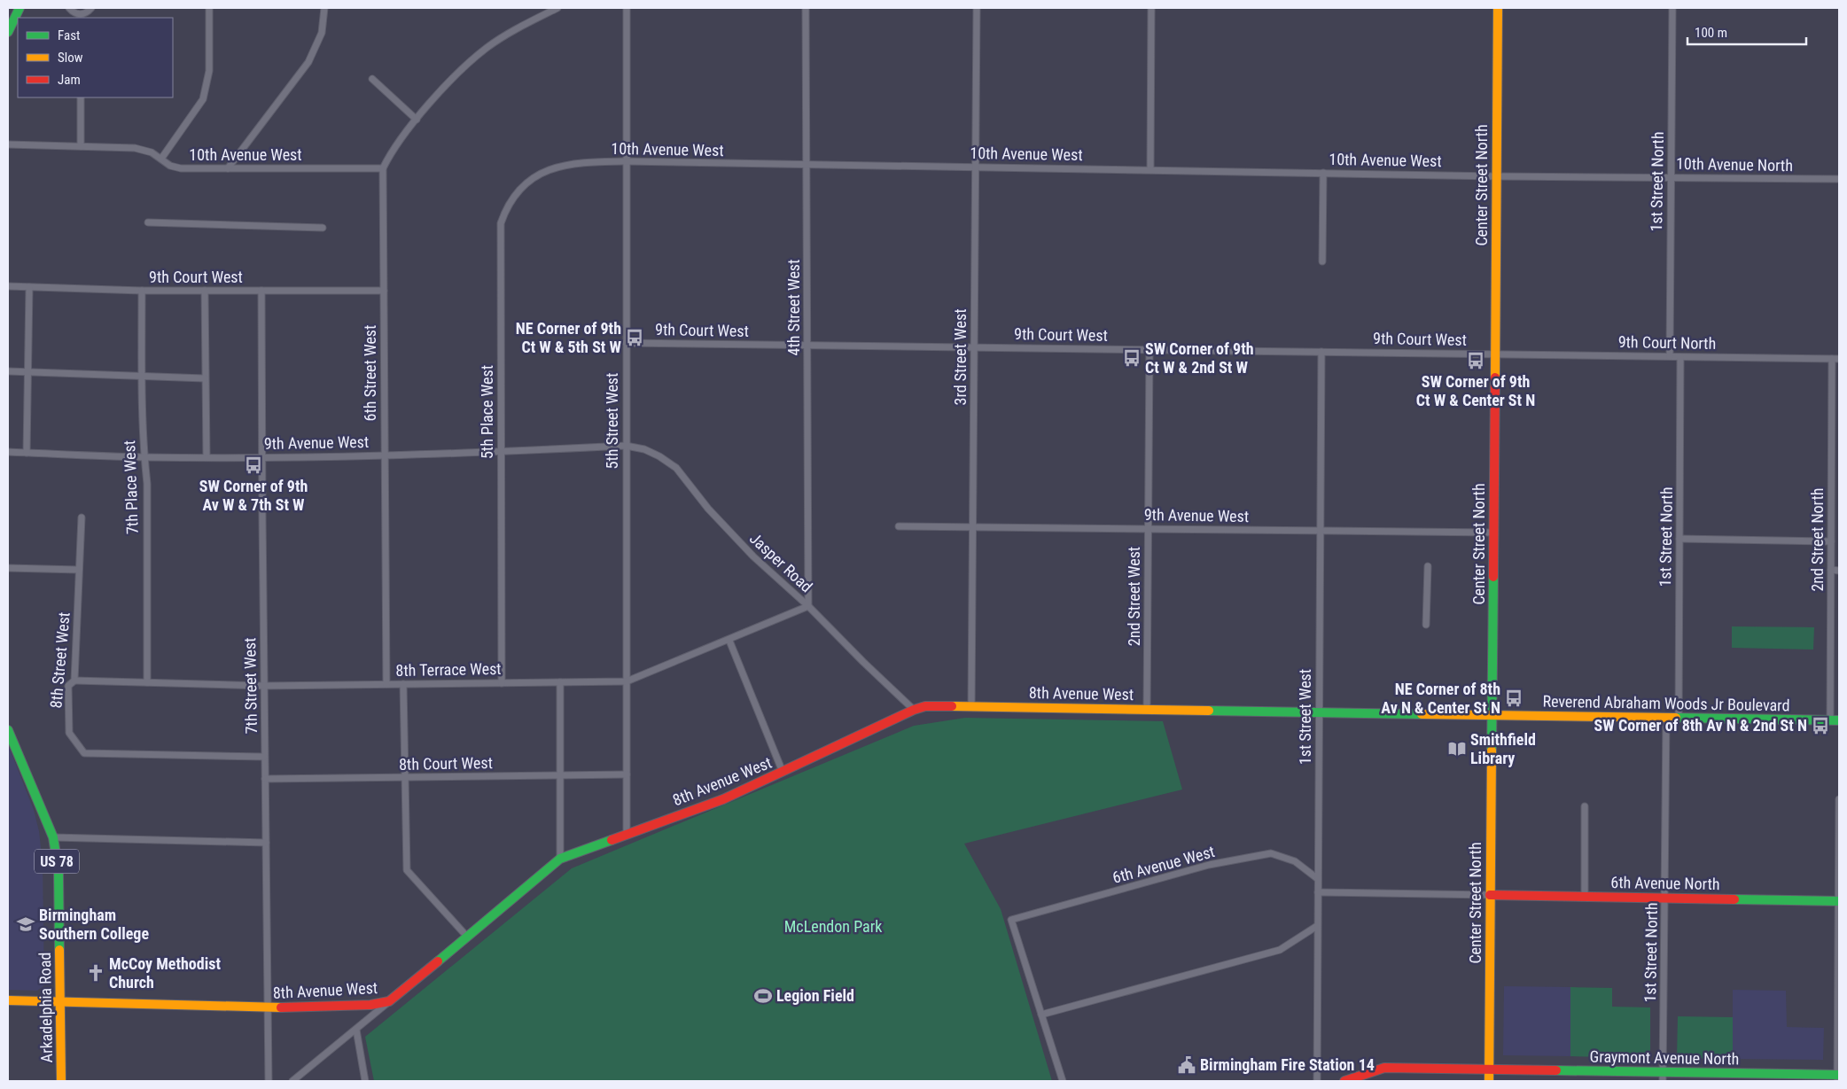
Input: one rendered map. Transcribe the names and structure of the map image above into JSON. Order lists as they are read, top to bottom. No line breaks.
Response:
{"streets":{"main road":["Center Street North","8th Avenue West","Reverend Abraham Woods Jr Boulevard","US 78","6th Avenue North","Arkadelphia Road","Graymont Avenue North"],"street":["10th Avenue West","10th Avenue North","1st Street North","9th Court West","4th Street West","9th Court North","3rd Street West","6th Street West","5th Place West","5th Street West","9th Avenue West","7th Place West","2nd Street North","Jasper Road","2nd Street West","8th Street West","8th Terrace West","7th Street West","1st Street West","8th Court West","6th Avenue West"]},"crossings":[["10th Avenue West","10th Avenue North"],["10th Avenue West","Center Street North"],["10th Avenue West","4th Street West"],["10th Avenue West","3rd Street West"],["10th Avenue West","6th Street West"],["10th Avenue West","5th Place West"],["10th Avenue West","5th Street West"],["10th Avenue North","1st Street North"],["10th Avenue North","Center Street North"],["1st Street North","9th Court North"],["1st Street North","Reverend Abraham Woods Jr Boulevard"],["1st Street North","6th Avenue North"],["1st Street North","Graymont Avenue North"],["Center Street North","9th Court West"],["Center Street North","9th Court North"],["Center Street North","9th Avenue West"],["Center Street North","8th Avenue West"],["Center Street North","Reverend Abraham Woods Jr Boulevard"],["Center Street North","6th Avenue North"],["Center Street North","Graymont Avenue North"],["9th Court West","4th Street West"],["9th Court West","9th Court North"],["9th Court West","3rd Street West"],["9th Court West","6th Street West"],["9th Court West","5th Street West"],["9th Court West","7th Place West"],["9th Court West","2nd Street West"],["9th Court West","7th Street West"],["9th Court West","1st Street West"],["4th Street West","Jasper Road"],["4th Street West","8th Terrace West"],["9th Court North","2nd Street North"],["3rd Street West","9th Avenue West"],["3rd Street West","8th Avenue West"],["6th Street West","9th Avenue West"],["6th Street West","8th Terrace West"],["5th Place West","9th Avenue West"],["5th Place West","8th Terrace West"],["5th Street West","9th Avenue West"],["5th Street West","Jasper Road"],["5th Street West","8th Terrace West"],["5th Street West","8th Avenue West"],["5th Street West","8th Court West"],["9th Avenue West","7th Place West"],["9th Avenue West","Jasper Road"],["9th Avenue West","2nd Street West"],["9th Avenue West","7th Street West"],["9th Avenue West","1st Street West"],["7th Place West","8th Terrace West"],["2nd Street North","Reverend Abraham Woods Jr Boulevard"],["Jasper Road","8th Terrace West"],["Jasper Road","8th Avenue West"],["2nd Street West","8th Avenue West"],["8th Street West","8th Terrace West"],["8th Street West","7th Street West"],["8th Terrace West","7th Street West"],["7th Street West","8th Avenue West"],["7th Street West","8th Court West"],["8th Avenue West","Reverend Abraham Woods Jr Boulevard"],["8th Avenue West","1st Street West"],["8th Avenue West","Arkadelphia Road"],["1st Street West","6th Avenue West"]],"parks":["McLendon Park"],"places":{"bus stop":["NE Corner of 9th Ct W & 5th St W","SW Corner of 9th Ct W & 2nd St W","SW Corner of 9th Ct W & Center St N","SW Corner of 9th Av W & 7th St W","NE Corner of 8th Av N & Center St N","SW Corner of 8th Av N & 2nd St N"],"library":["Smithfield Library"],"school or university":["Birmingham Southern College"],"church":["McCoy Methodist Church"],"sports":["Legion Field"],"public building":["Birmingham Fire Station 14"]},"legend":["Fast","Slow","Jam"],"scale_bar":"100 m"}
